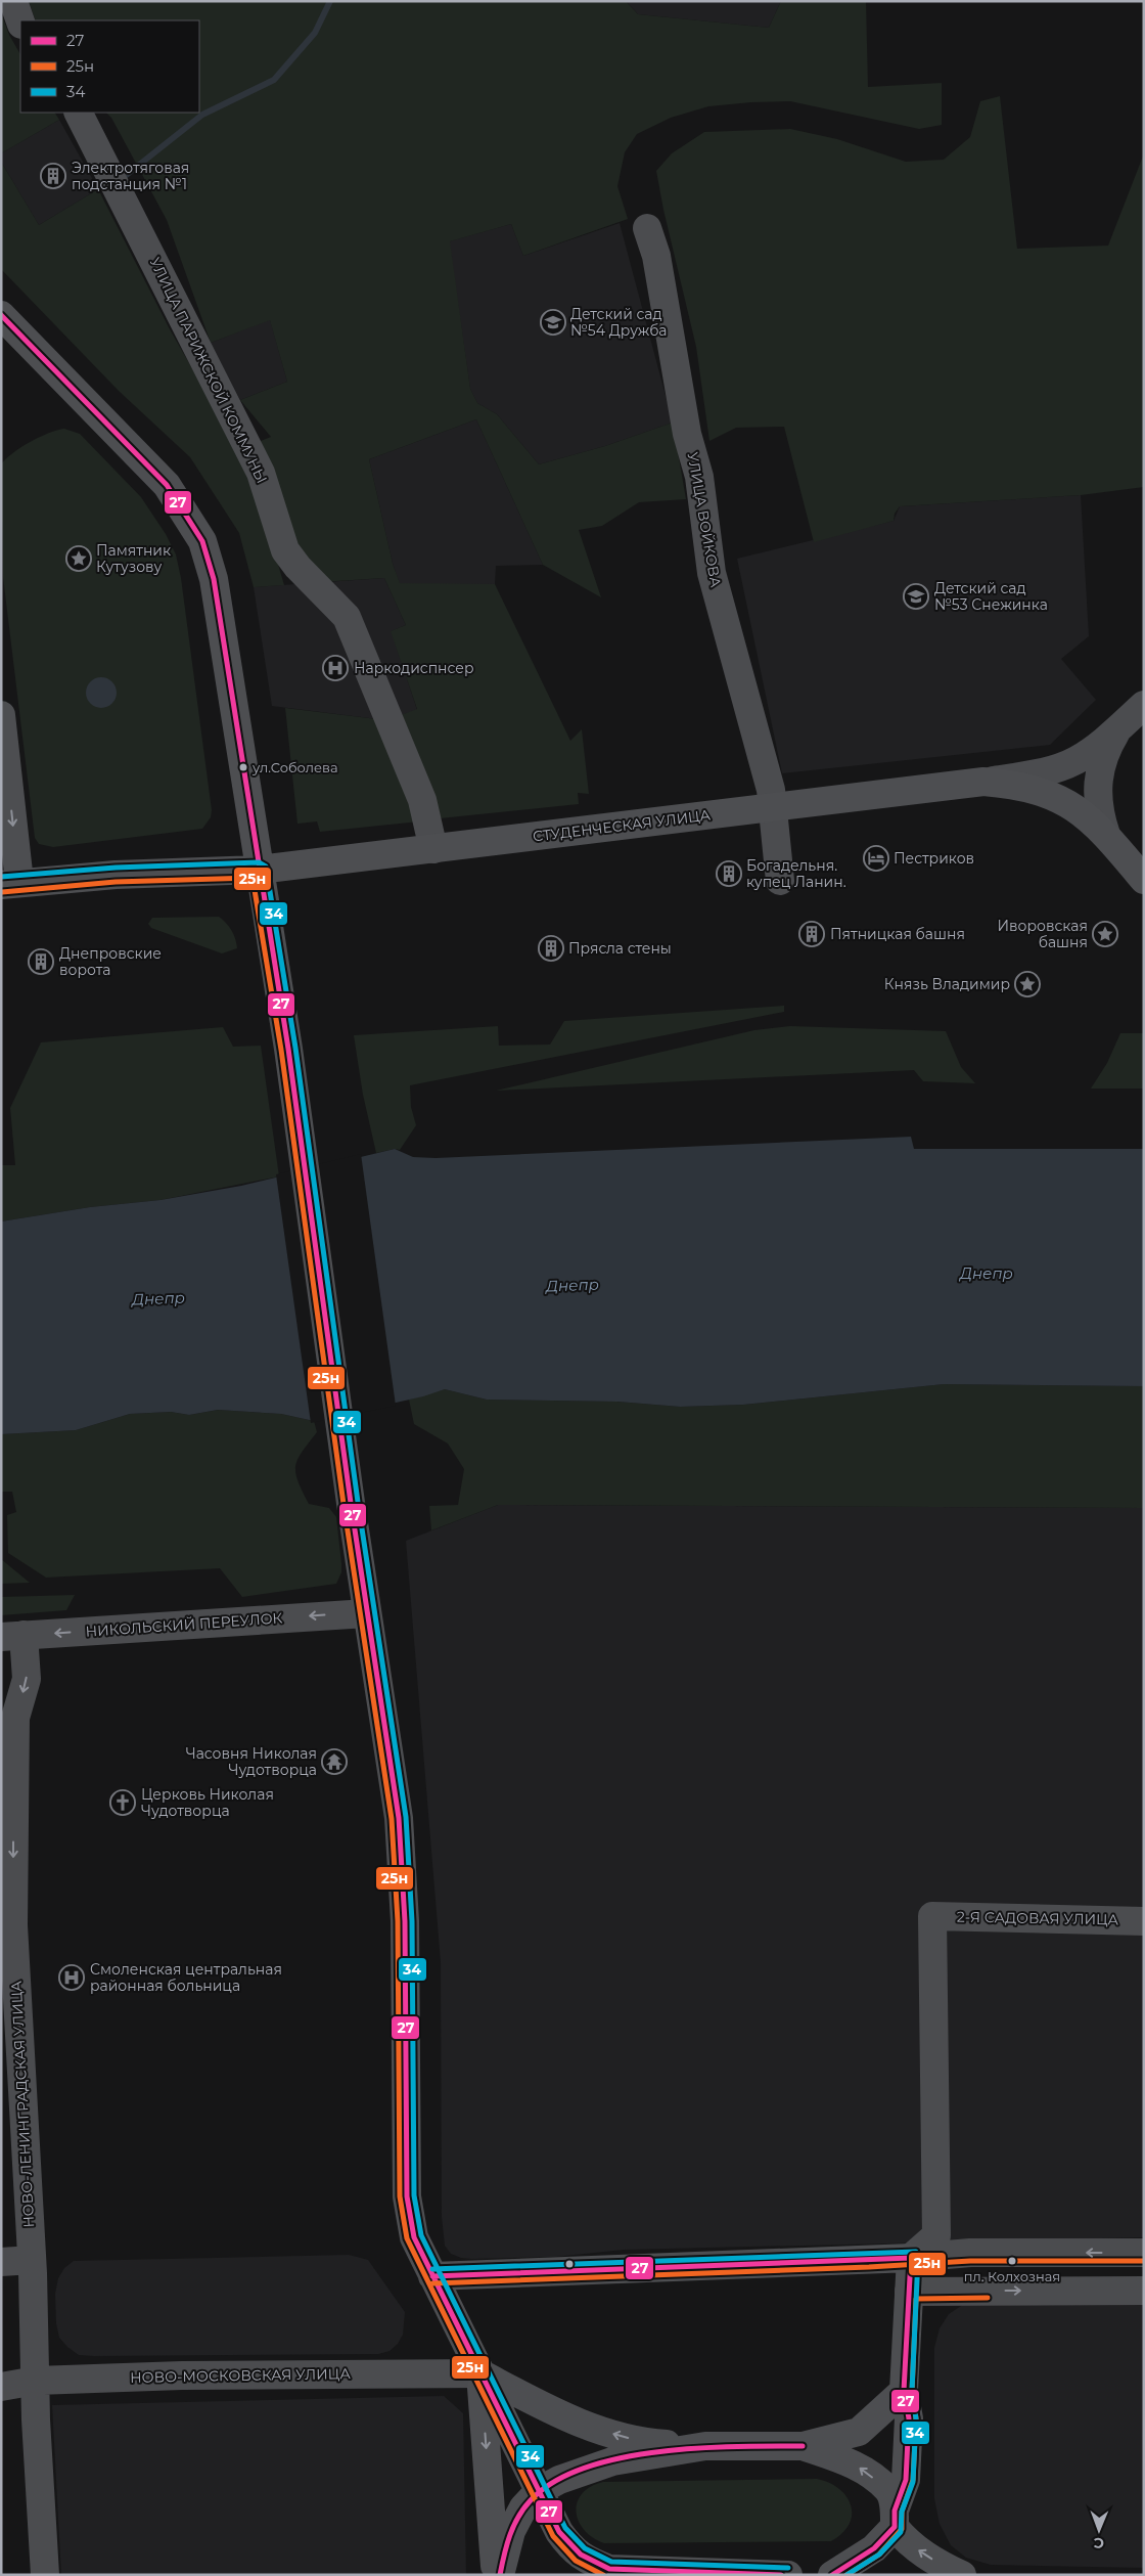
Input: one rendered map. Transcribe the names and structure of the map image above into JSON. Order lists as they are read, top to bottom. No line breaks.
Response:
{"streets":{"main road":["СТУДЕНЧЕСКАЯ УЛИЦА"],"street":["УЛИЦА ПАРИЖСКОЙ КОММУНЫ","УЛИЦА ВОЙКОВА","НИКОЛЬСКИЙ ПЕРЕУЛОК","2-Я САДОВАЯ УЛИЦА","НОВО-ЛЕНИНГРАДСКАЯ УЛИЦА","НОВО-МОСКОВСКАЯ УЛИЦА"]},"crossings":[["УЛИЦА ПАРИЖСКОЙ КОММУНЫ","СТУДЕНЧЕСКАЯ УЛИЦА"],["УЛИЦА ВОЙКОВА","СТУДЕНЧЕСКАЯ УЛИЦА"],["НИКОЛЬСКИЙ ПЕРЕУЛОК","НОВО-ЛЕНИНГРАДСКАЯ УЛИЦА"],["НОВО-ЛЕНИНГРАДСКАЯ УЛИЦА","НОВО-МОСКОВСКАЯ УЛИЦА"]],"one_way":["НИКОЛЬСКИЙ ПЕРЕУЛОК","НОВО-ЛЕНИНГРАДСКАЯ УЛИЦА"],"water":["Днепр"],"places":{"building":["Электротяговая подстанция №1","Богадельня. купец Ланин.","Пятницкая башня","Прясла стены","Днепровские ворота"],"school or university":["Детский сад №54 Дружба","Детский сад №53 Снежинка"],"place":["Памятник Кутузову","Иворовская башня","Князь Владимир"],"hospital":["Наркодиспнсер","Смоленская центральная районная больница"],"other":["ул.Соболева","пл. Колхозная"],"hotel":["Пестриков"],"temple":["Часовня Николая Чудотворца"],"church":["Церковь Николая Чудотворца"]},"lines":["transit line 27","transit line 34","transit line 25н"],"legend":["27","25н","34"],"north":"bottom"}
